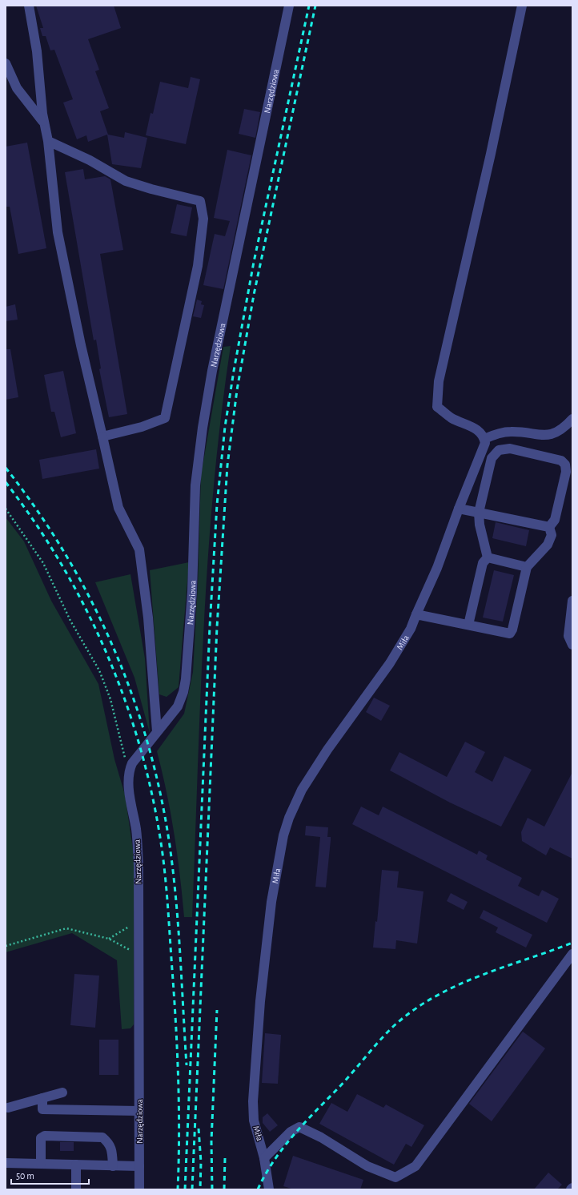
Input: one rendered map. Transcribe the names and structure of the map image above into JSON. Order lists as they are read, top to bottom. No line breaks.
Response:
{"streets":{"lane":["Narzędziowa","Miła"]},"scale_bar":"50 m"}
